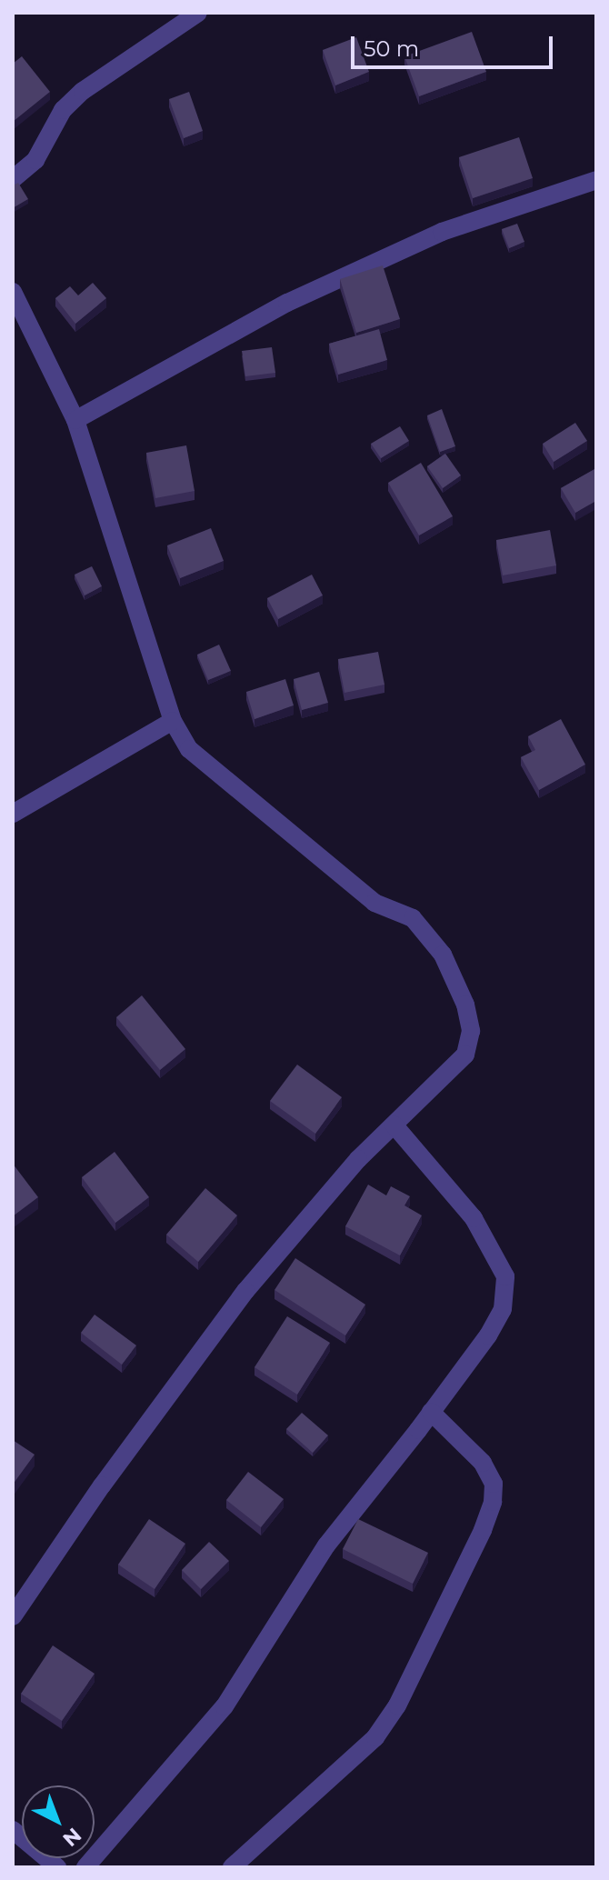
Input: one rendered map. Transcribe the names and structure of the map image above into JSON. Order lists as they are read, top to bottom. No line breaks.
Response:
{"scale_bar":"50 m","north":"bottom right"}
